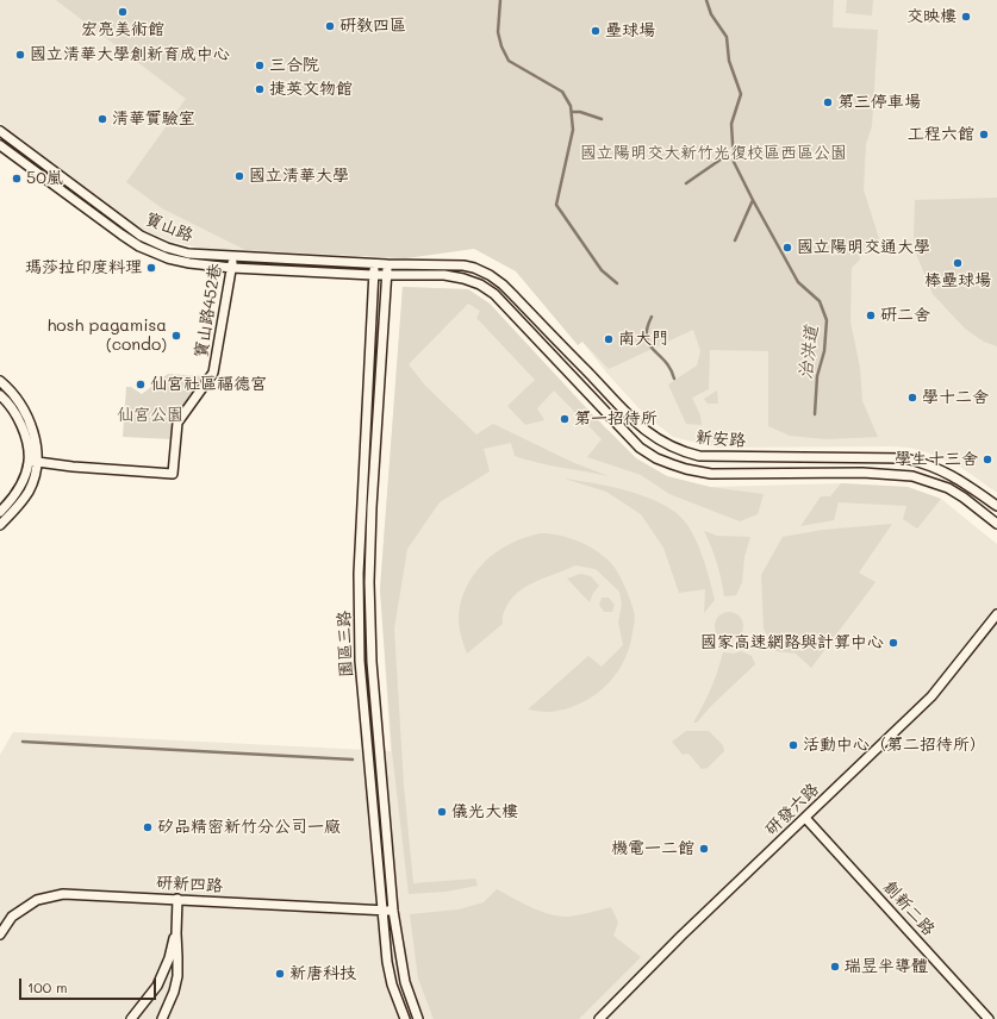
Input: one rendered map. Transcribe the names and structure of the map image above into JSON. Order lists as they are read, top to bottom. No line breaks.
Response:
{"streets":{"street":["寶山路","寶山路452巷","新安路","園區三路","研發六路","研新四路","創新二路"]},"crossings":[["寶山路","寶山路452巷"],["寶山路","新安路"],["寶山路","園區三路"],["新安路","園區三路"],["園區三路","研新四路"],["研發六路","創新二路"]],"water":["治洪道"],"parks":["國立陽明交大新竹光復校區西區公園","仙宮公園"],"places":["宏亮美術館","交映樓","研教四區","壘球場","國立清華大學創新育成中心","三合院","捷英文物館","第三停車場","清華實驗室","工程六館","國立清華大學","50嵐","國立陽明交通大學","棒壘球場","瑪莎拉印度料理","研二舍","hosh pagamisa (condo)","南大門","仙宮社區福德宮","學十二舍","第一招待所","學生十三舍","國家高速網路與計算中心","活動中心（第二招待所）","儀光大樓","矽品精密新竹分公司一廠","機電一二館","瑞昱半導體","新唐科技"],"scale_bar":"100 m"}
